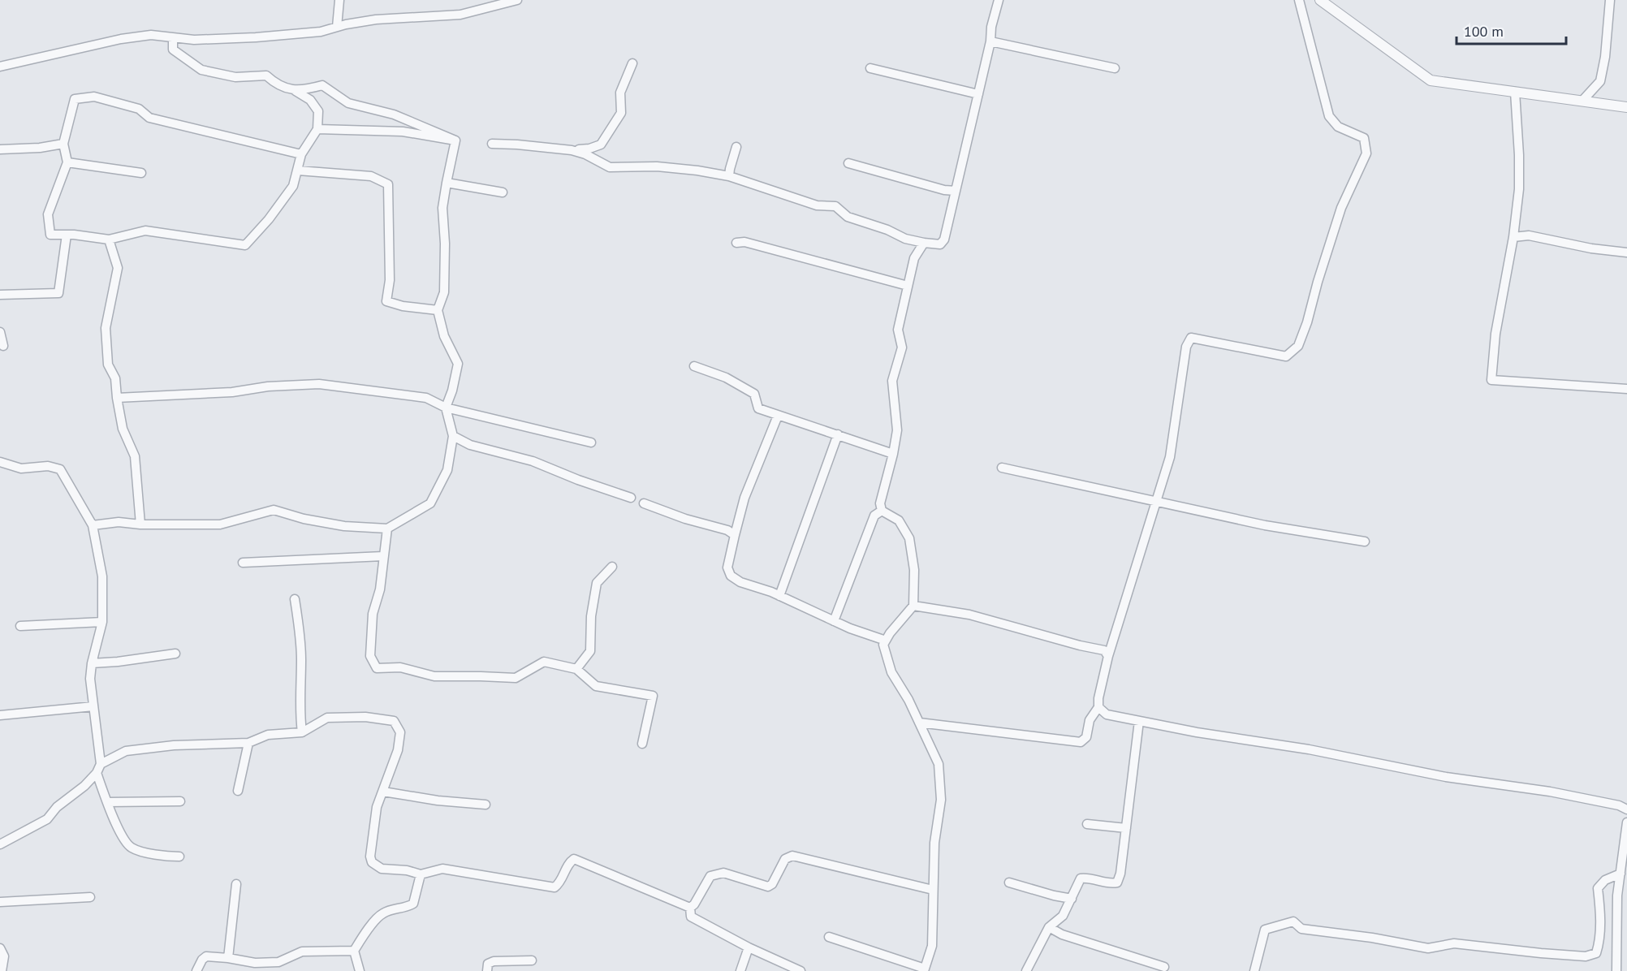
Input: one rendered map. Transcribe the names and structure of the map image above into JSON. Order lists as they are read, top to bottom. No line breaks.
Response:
{"scale_bar":"100 m"}
